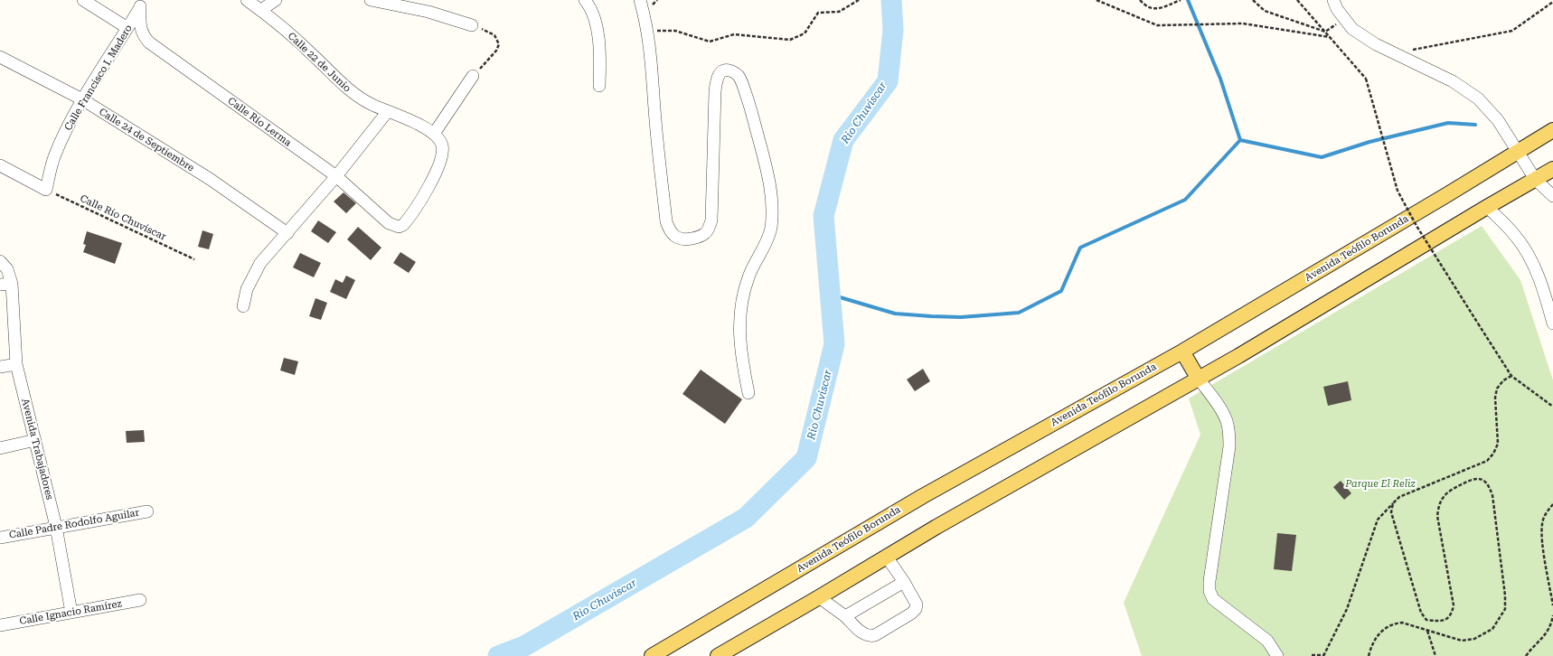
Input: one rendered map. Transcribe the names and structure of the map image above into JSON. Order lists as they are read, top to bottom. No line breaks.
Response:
{"streets":{"main road":["Avenida Teófilo Borunda"],"street":["Calle 22 de Junio","Calle Francisco I. Madero","Calle Río Lerma","Calle 24 de Septiembre","Avenida Trabajadores","Calle Padre Rodolfo Aguilar","Calle Ignacio Ramírez"],"path":["Calle Río Chuvíscar"]},"crossings":[["Calle 22 de Junio","Calle Río Lerma"],["Calle Francisco I. Madero","Calle Río Lerma"],["Calle Francisco I. Madero","Calle 24 de Septiembre"],["Calle Francisco I. Madero","Calle Río Chuvíscar"],["Avenida Trabajadores","Calle Padre Rodolfo Aguilar"],["Avenida Trabajadores","Calle Ignacio Ramírez"]],"water":["Rio Chuviscar"],"parks":["Parque El Reliz"]}
